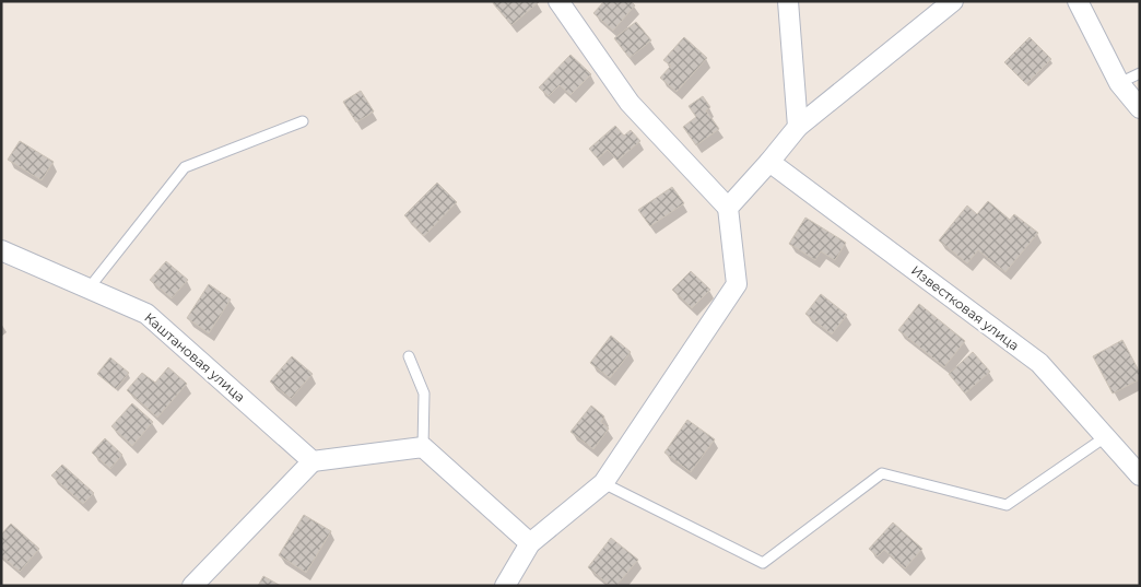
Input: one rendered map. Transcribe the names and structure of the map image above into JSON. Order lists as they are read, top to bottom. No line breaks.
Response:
{"streets":{"street":["Известковая улица","Каштановая улица"]}}
